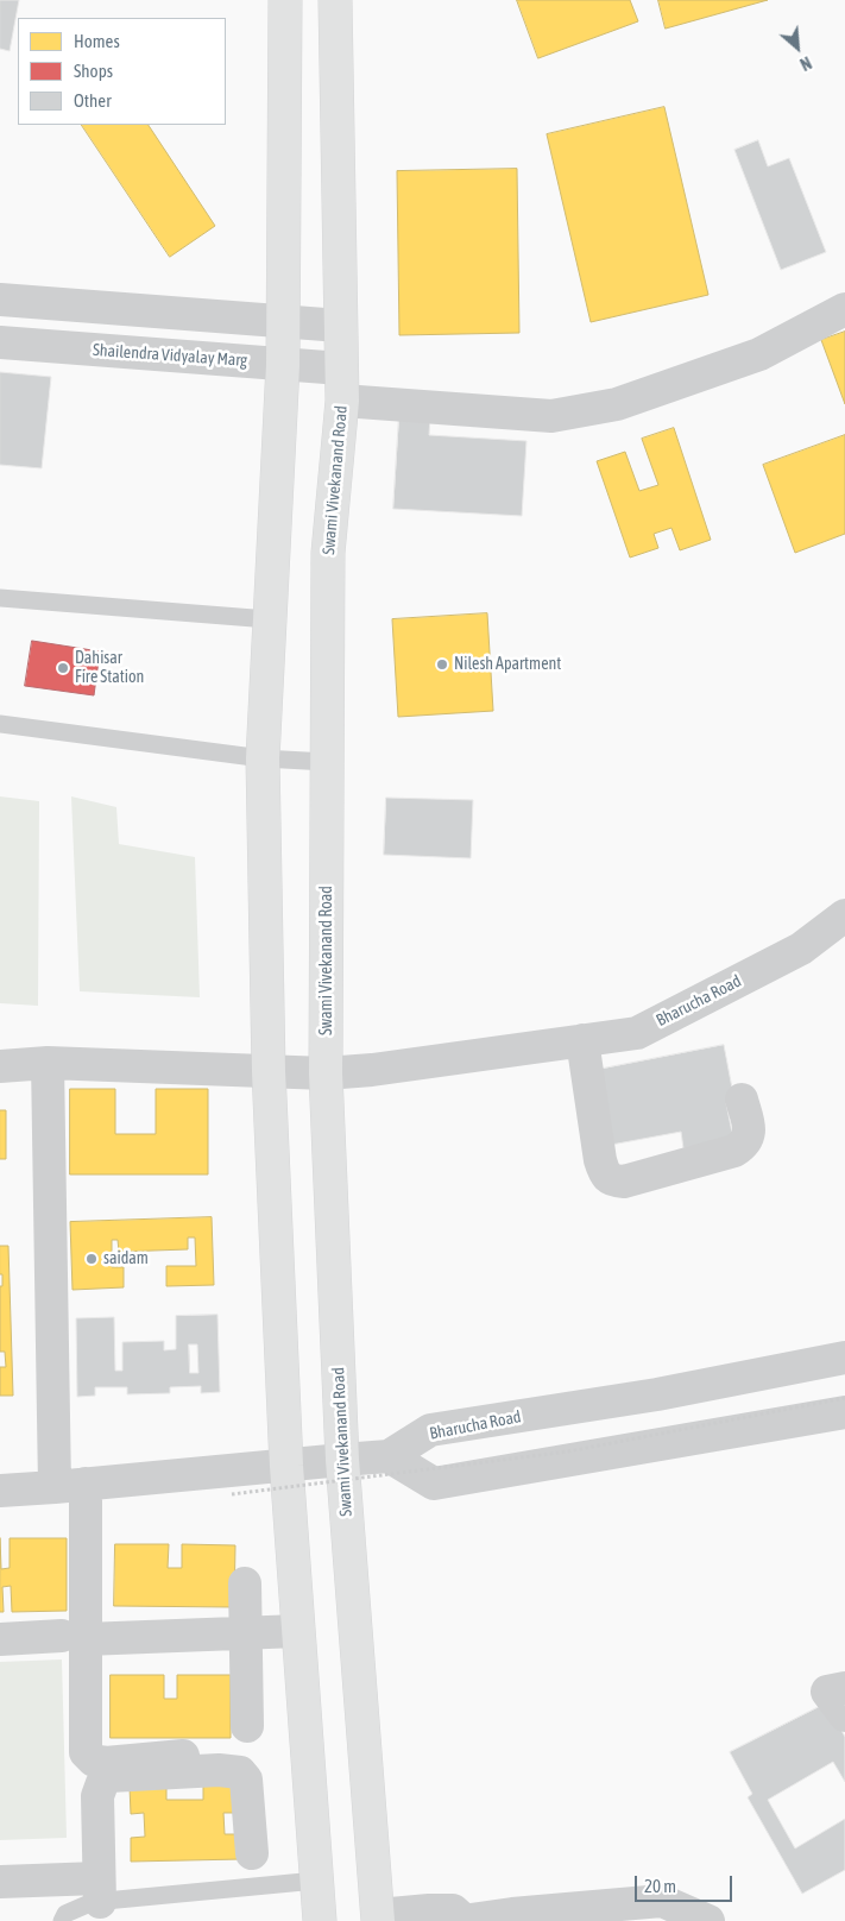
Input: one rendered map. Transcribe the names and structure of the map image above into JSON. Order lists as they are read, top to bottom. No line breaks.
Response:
{"streets":{"main road":["Swami Vivekanand Road"],"street":["Shailendra Vidyalay Marg","Bharucha Road"]},"crossings":[["Shailendra Vidyalay Marg","Swami Vivekanand Road"],["Swami Vivekanand Road","Bharucha Road"]],"places":["Nilesh Apartment","Dahisar Fire Station","saidam"],"legend":["Homes","Shops","Other"],"scale_bar":"20 m","north":"bottom right"}
